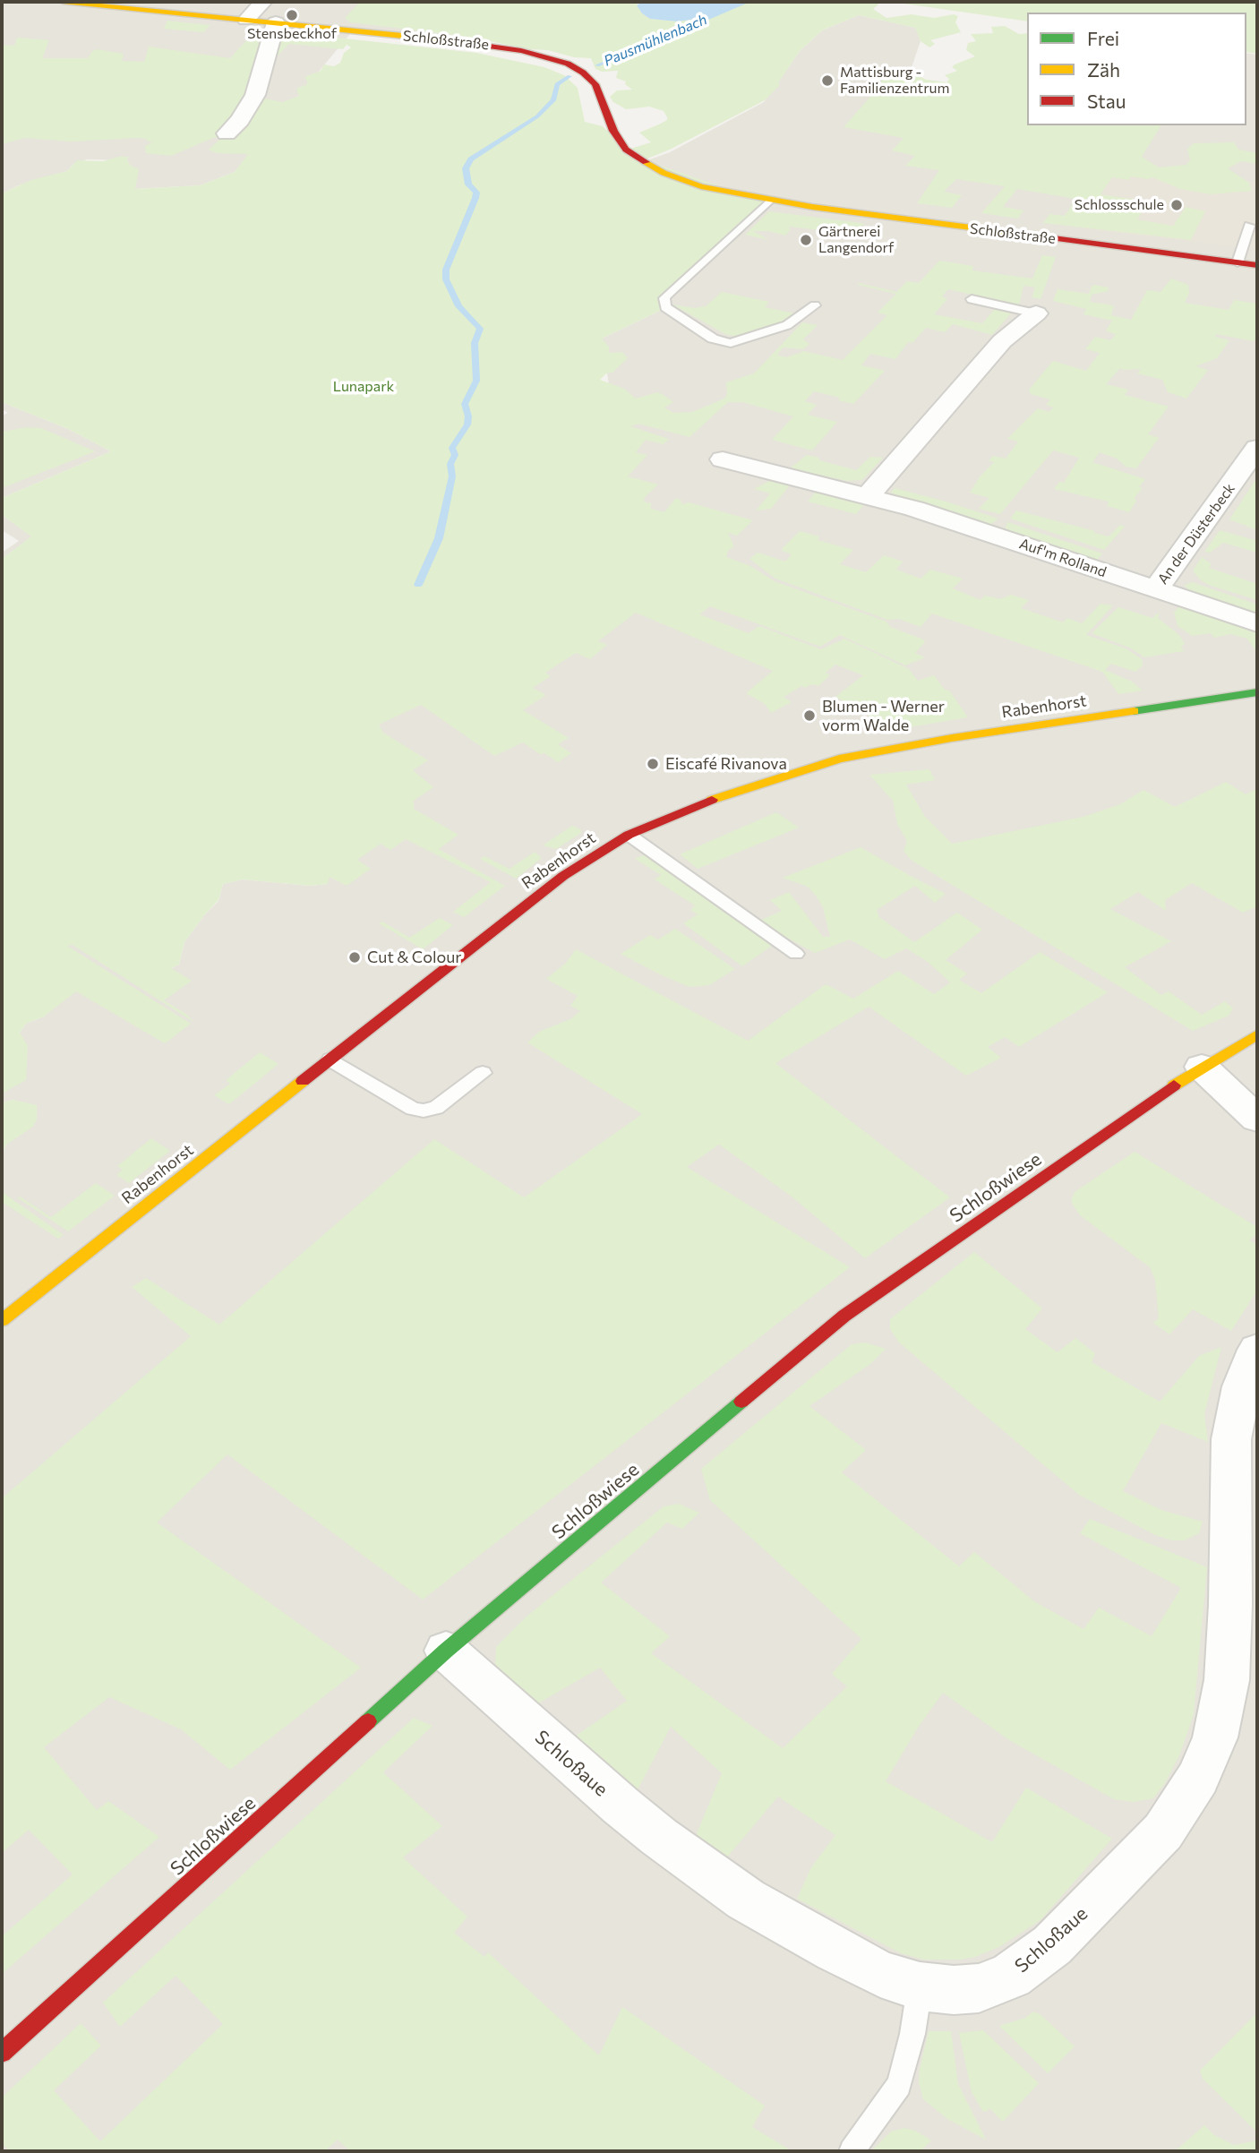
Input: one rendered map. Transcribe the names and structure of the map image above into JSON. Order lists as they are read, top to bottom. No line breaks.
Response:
{"streets":{"street":["Schloßstraße","An der Düsterbeck","Auf'm Rolland","Rabenhorst","Schloßwiese","Schloßaue"]},"crossings":[["An der Düsterbeck","Auf'm Rolland"],["Schloßwiese","Schloßaue"]],"water":["Pausmühlenbach"],"parks":["Lunapark"],"places":["Stensbeckhof","Mattisburg - Familienzentrum","Schlossschule","Gärtnerei Langendorf","Blumen - Werner vorm Walde","Eiscafé Rivanova","Cut & Colour"],"legend":["Frei","Zäh","Stau"]}
